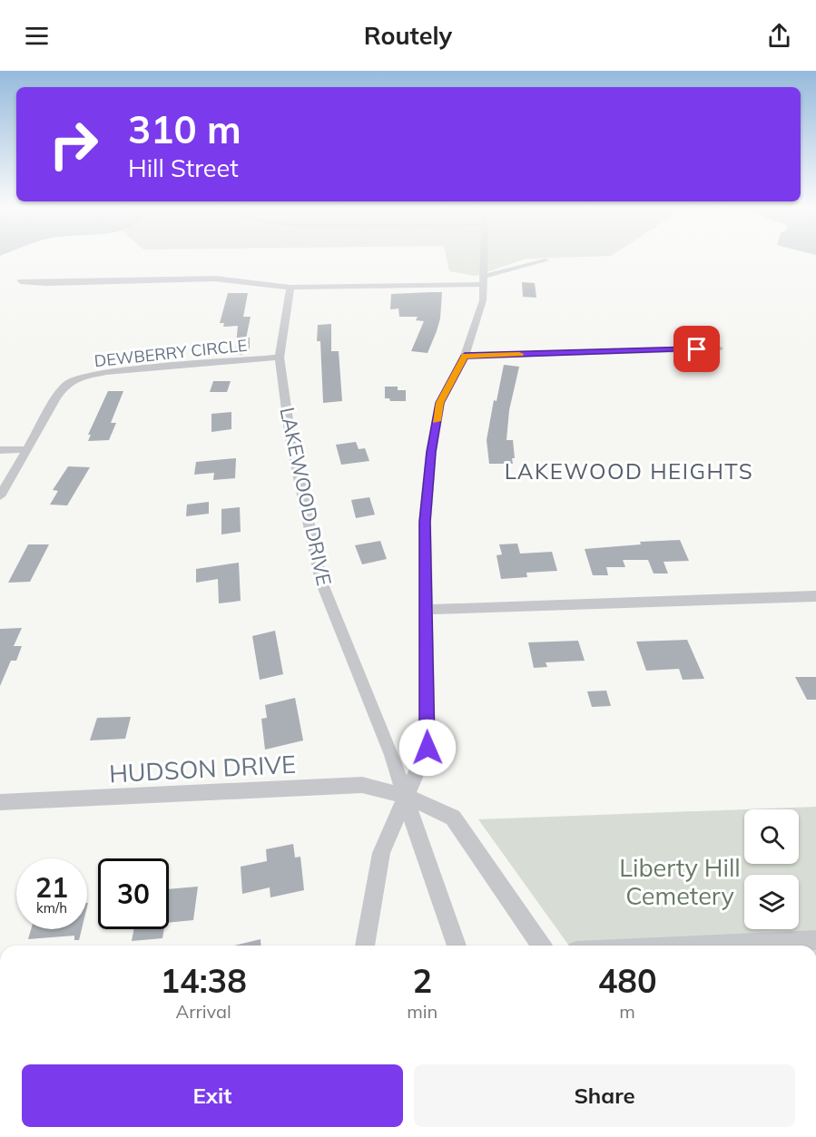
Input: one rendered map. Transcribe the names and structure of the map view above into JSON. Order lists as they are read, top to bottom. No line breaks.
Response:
{"streets":{"street":["DEWBERRY CIRCLE","LAKEWOOD DRIVE","HUDSON DRIVE"]},"crossings":[["DEWBERRY CIRCLE","LAKEWOOD DRIVE"],["LAKEWOOD DRIVE","HUDSON DRIVE"]],"districts":["LAKEWOOD HEIGHTS"],"parks":["Liberty Hill Cemetery"],"page":{"header":"Routely","turn":["310 m","Hill Street"],"speed":"21 km/h","limit":"30","eta":["14:38","Arrival","2","min","480","m"],"buttons":["Exit","Share"]}}
